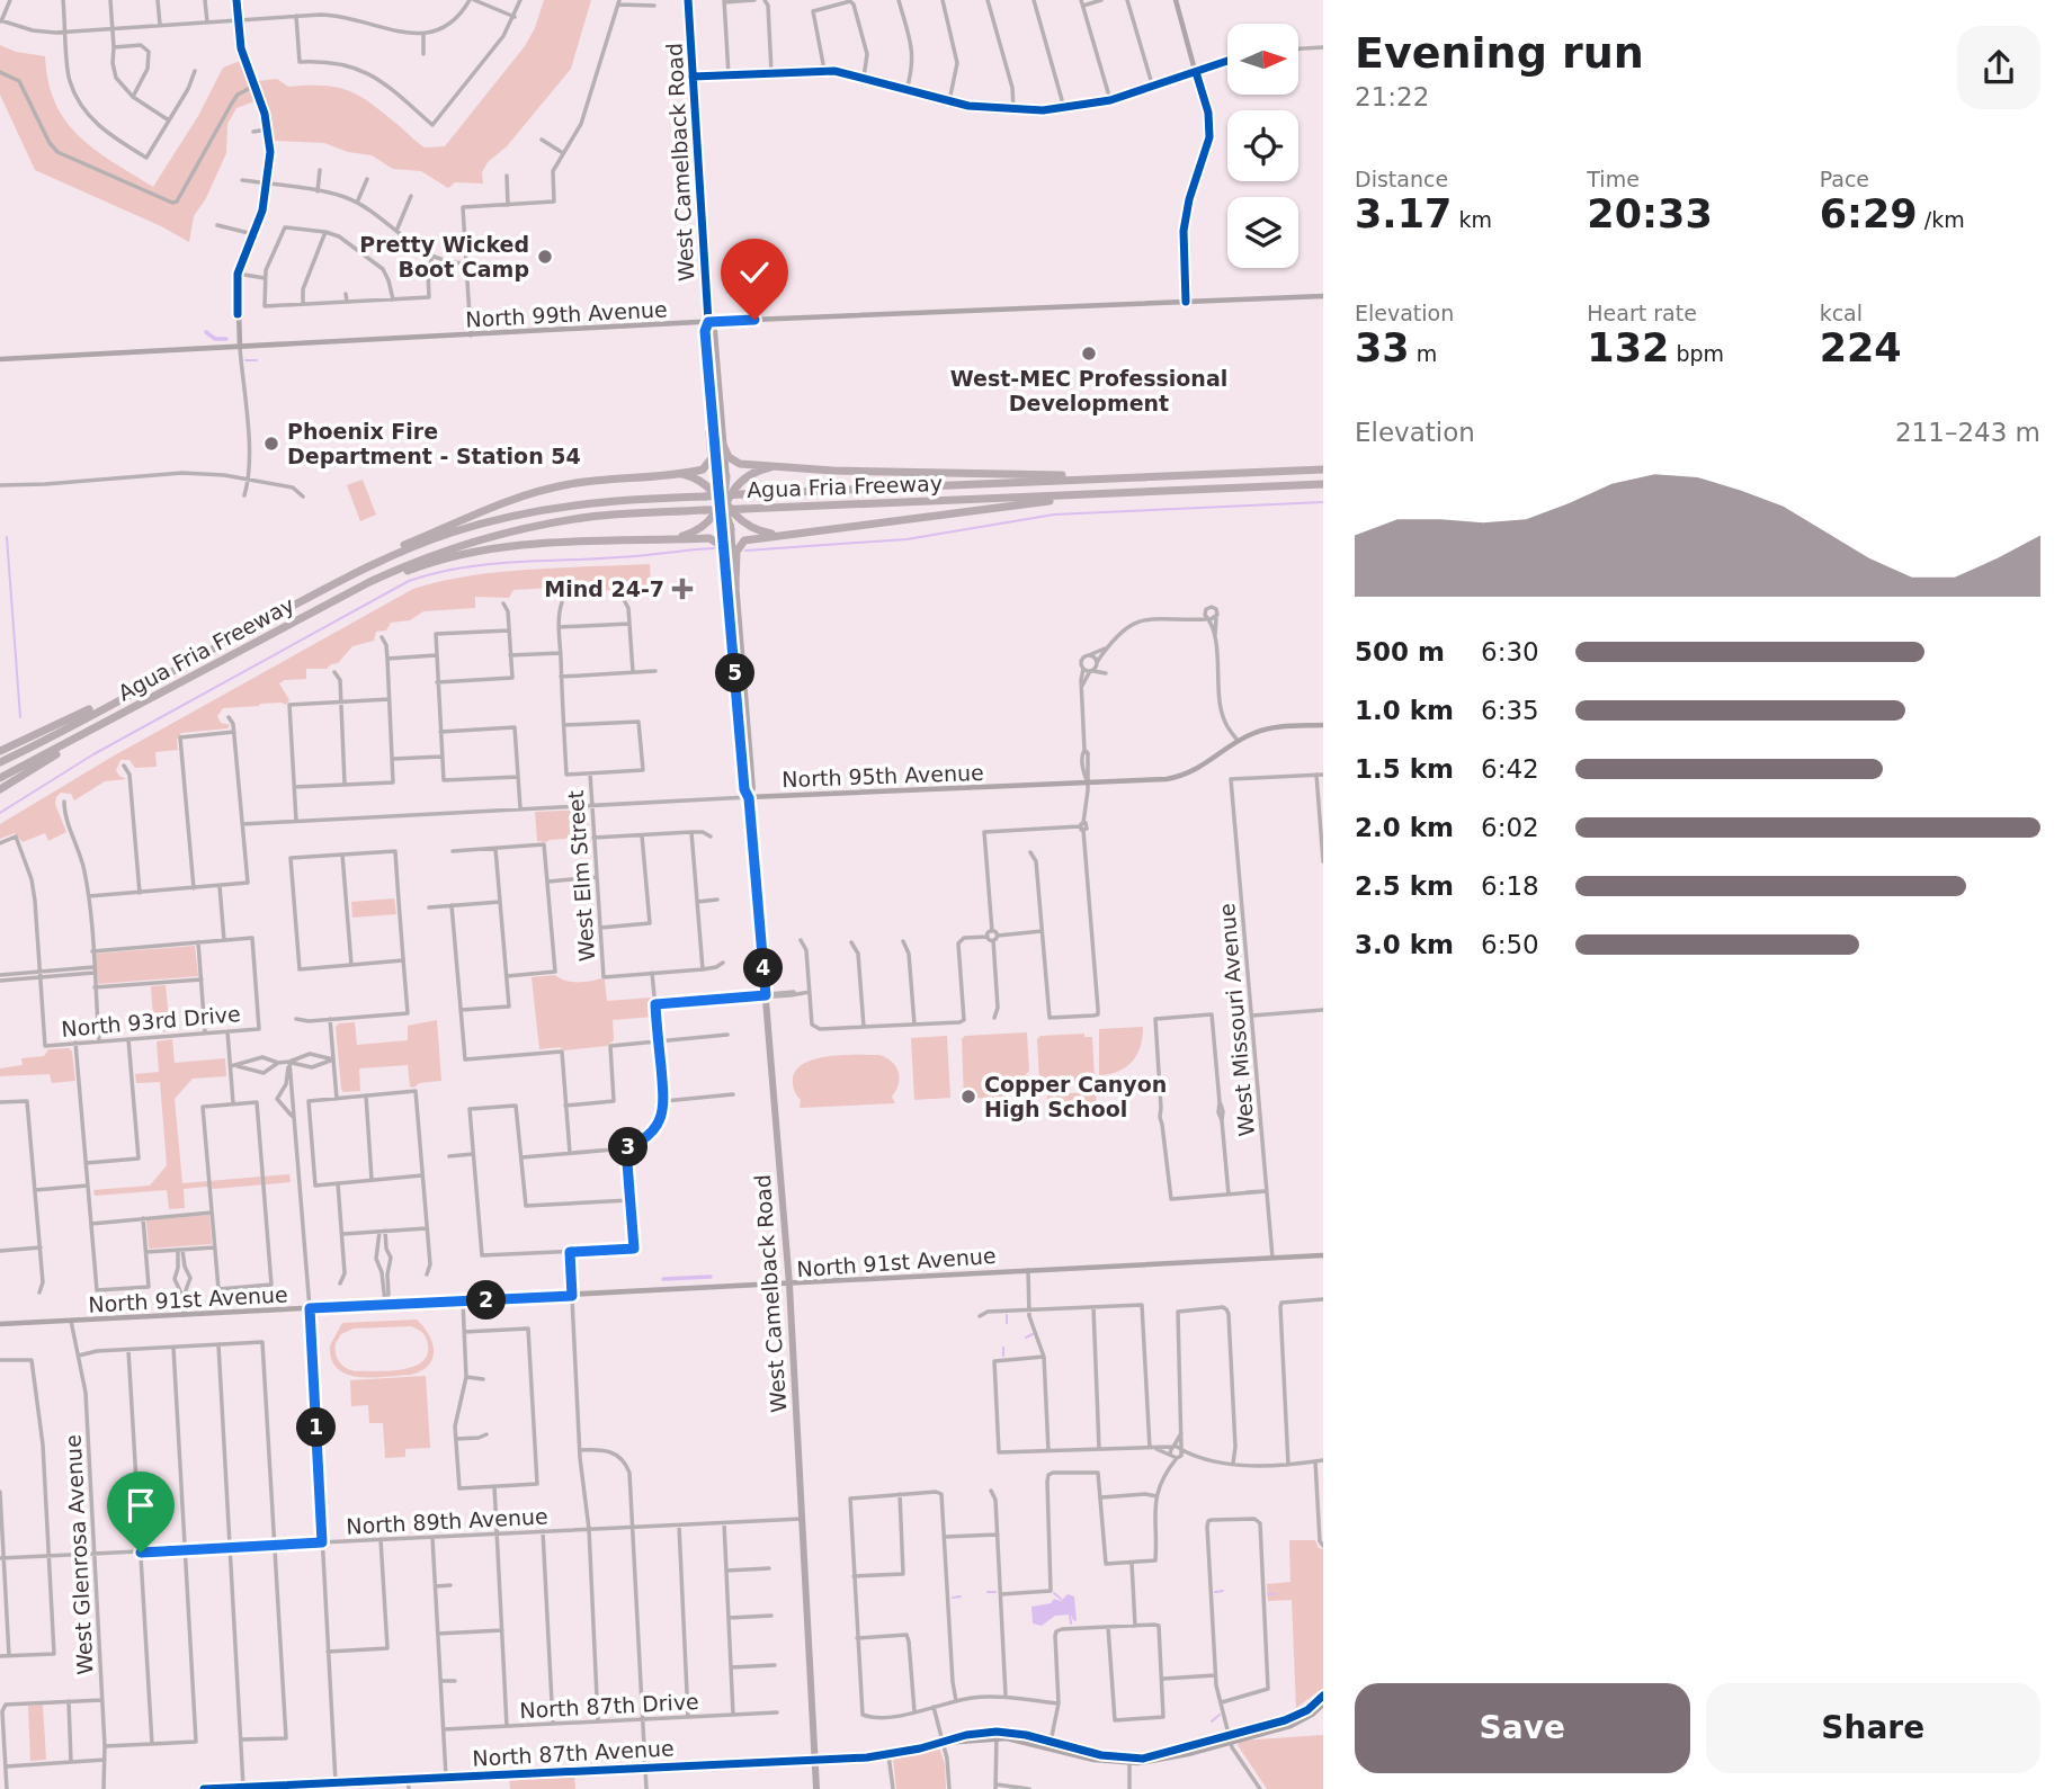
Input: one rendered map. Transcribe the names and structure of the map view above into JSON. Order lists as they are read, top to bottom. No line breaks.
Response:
{"streets":{"highway":["Agua Fria Freeway"],"main road":["West Camelback Road","North 99th Avenue","North 95th Avenue","North 91st Avenue","North 87th Avenue"],"street":["West Elm Street","West Missouri Avenue","North 93rd Drive","North 89th Avenue","West Glenrosa Avenue","North 87th Drive"]},"crossings":[["West Camelback Road","North 99th Avenue"],["West Camelback Road","North 95th Avenue"],["West Camelback Road","North 91st Avenue"],["West Camelback Road","North 89th Avenue"],["West Camelback Road","North 87th Avenue"],["North 95th Avenue","West Elm Street"],["West Missouri Avenue","North 91st Avenue"],["North 91st Avenue","West Glenrosa Avenue"],["North 89th Avenue","West Glenrosa Avenue"]],"places":{"other":["Pretty Wicked Boot Camp","West-MEC Professional Development","Phoenix Fire Department - Station 54","Copper Canyon High School"],"health":["Mind 24-7"]},"north":"right","page":{"heading":["Evening run","21:22"],"stats":[["Distance","3.17 km"],["Time","20:33"],["Pace","6:29 /km"],["Elevation","33 m"],["Heart rate","132 bpm"],["kcal","224"]],"chart":["Elevation","211–243 m"],"list":[{"name":"500 m","note":"6:30"},{"name":"1.0 km","note":"6:35"},{"name":"1.5 km","note":"6:42"},{"name":"2.0 km","note":"6:02"},{"name":"2.5 km","note":"6:18"},{"name":"3.0 km","note":"6:50"}],"pins":["5","4","3","2","1"],"buttons":["Save","Share"]}}
